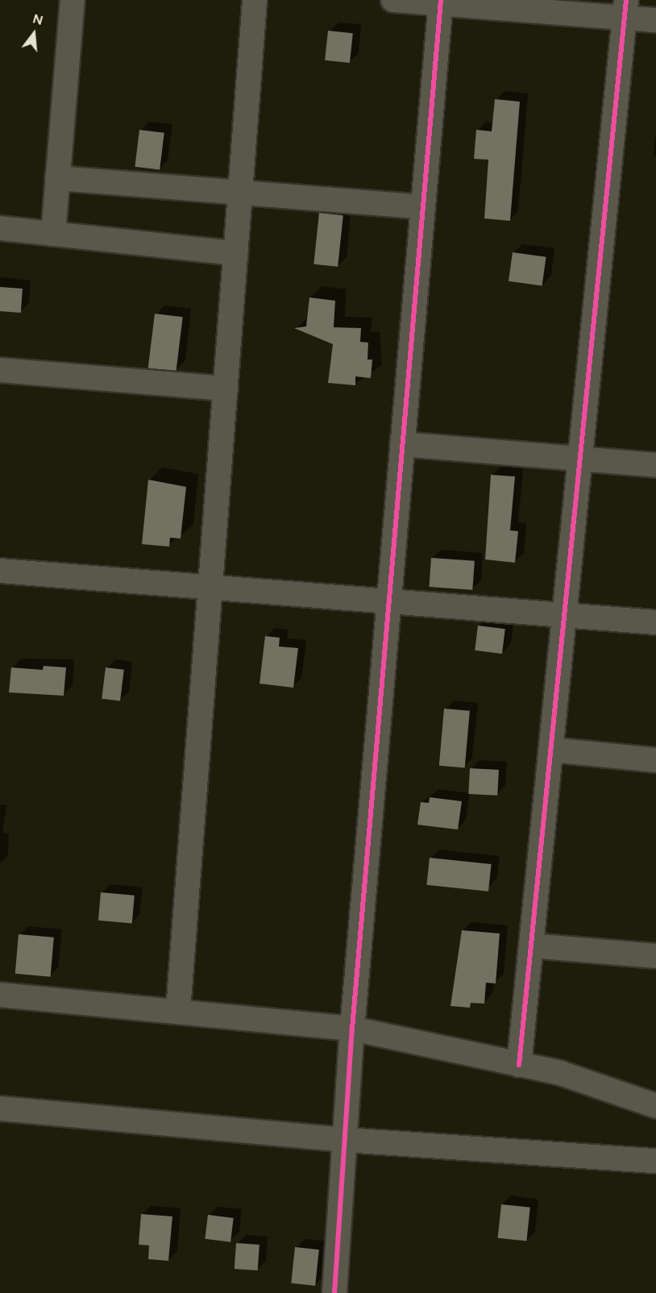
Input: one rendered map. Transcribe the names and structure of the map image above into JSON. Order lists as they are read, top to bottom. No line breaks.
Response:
{"north":"top"}
